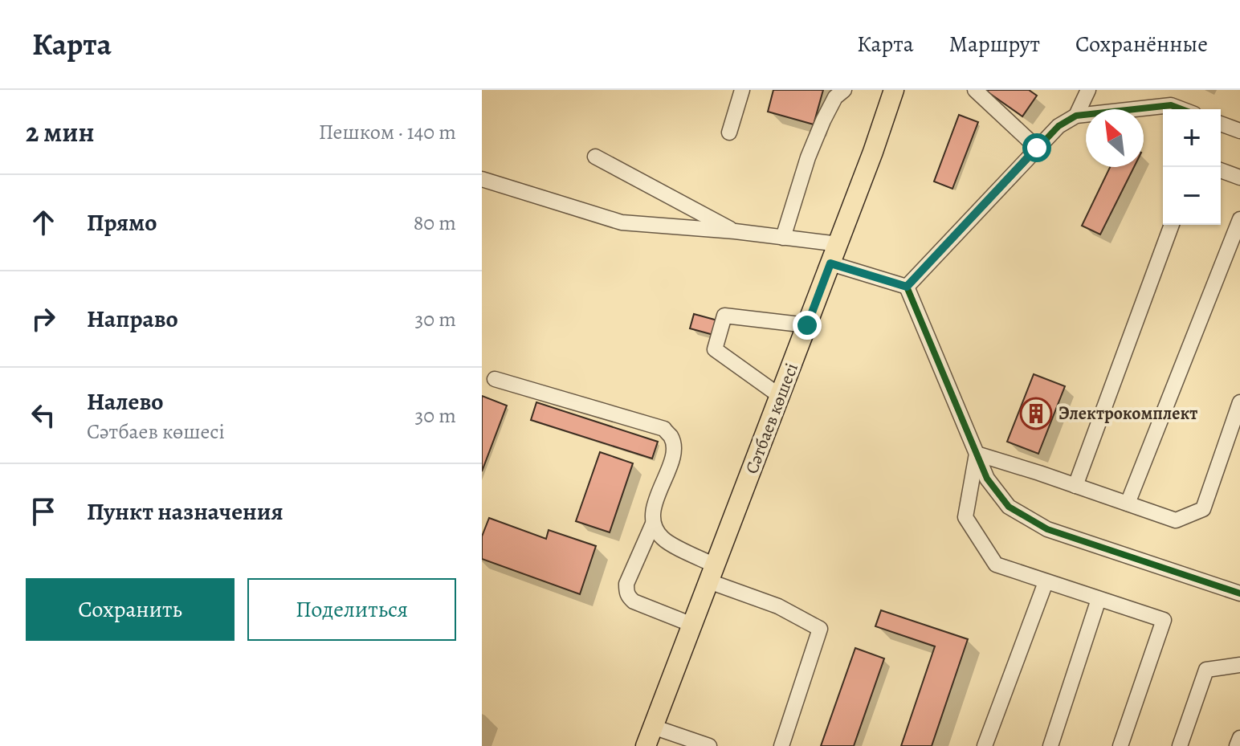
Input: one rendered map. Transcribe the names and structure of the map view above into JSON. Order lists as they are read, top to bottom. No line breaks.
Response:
{"streets":{"main road":["Сәтбаев көшесі"]},"places":{"building":["Электрокомплект"]},"north":"top left","page":{"header":"Карта","nav":["Карта","Маршрут","Сохранённые"],"heading":["2 мин","Пешком · 140 m"],"map_buttons":["+","−"],"list":[["Прямо","80 m"],["Направо","30 m"],["Налево","Сәтбаев көшесі","30 m"],"Пункт назначения"],"buttons":["Сохранить","Поделиться"]}}
